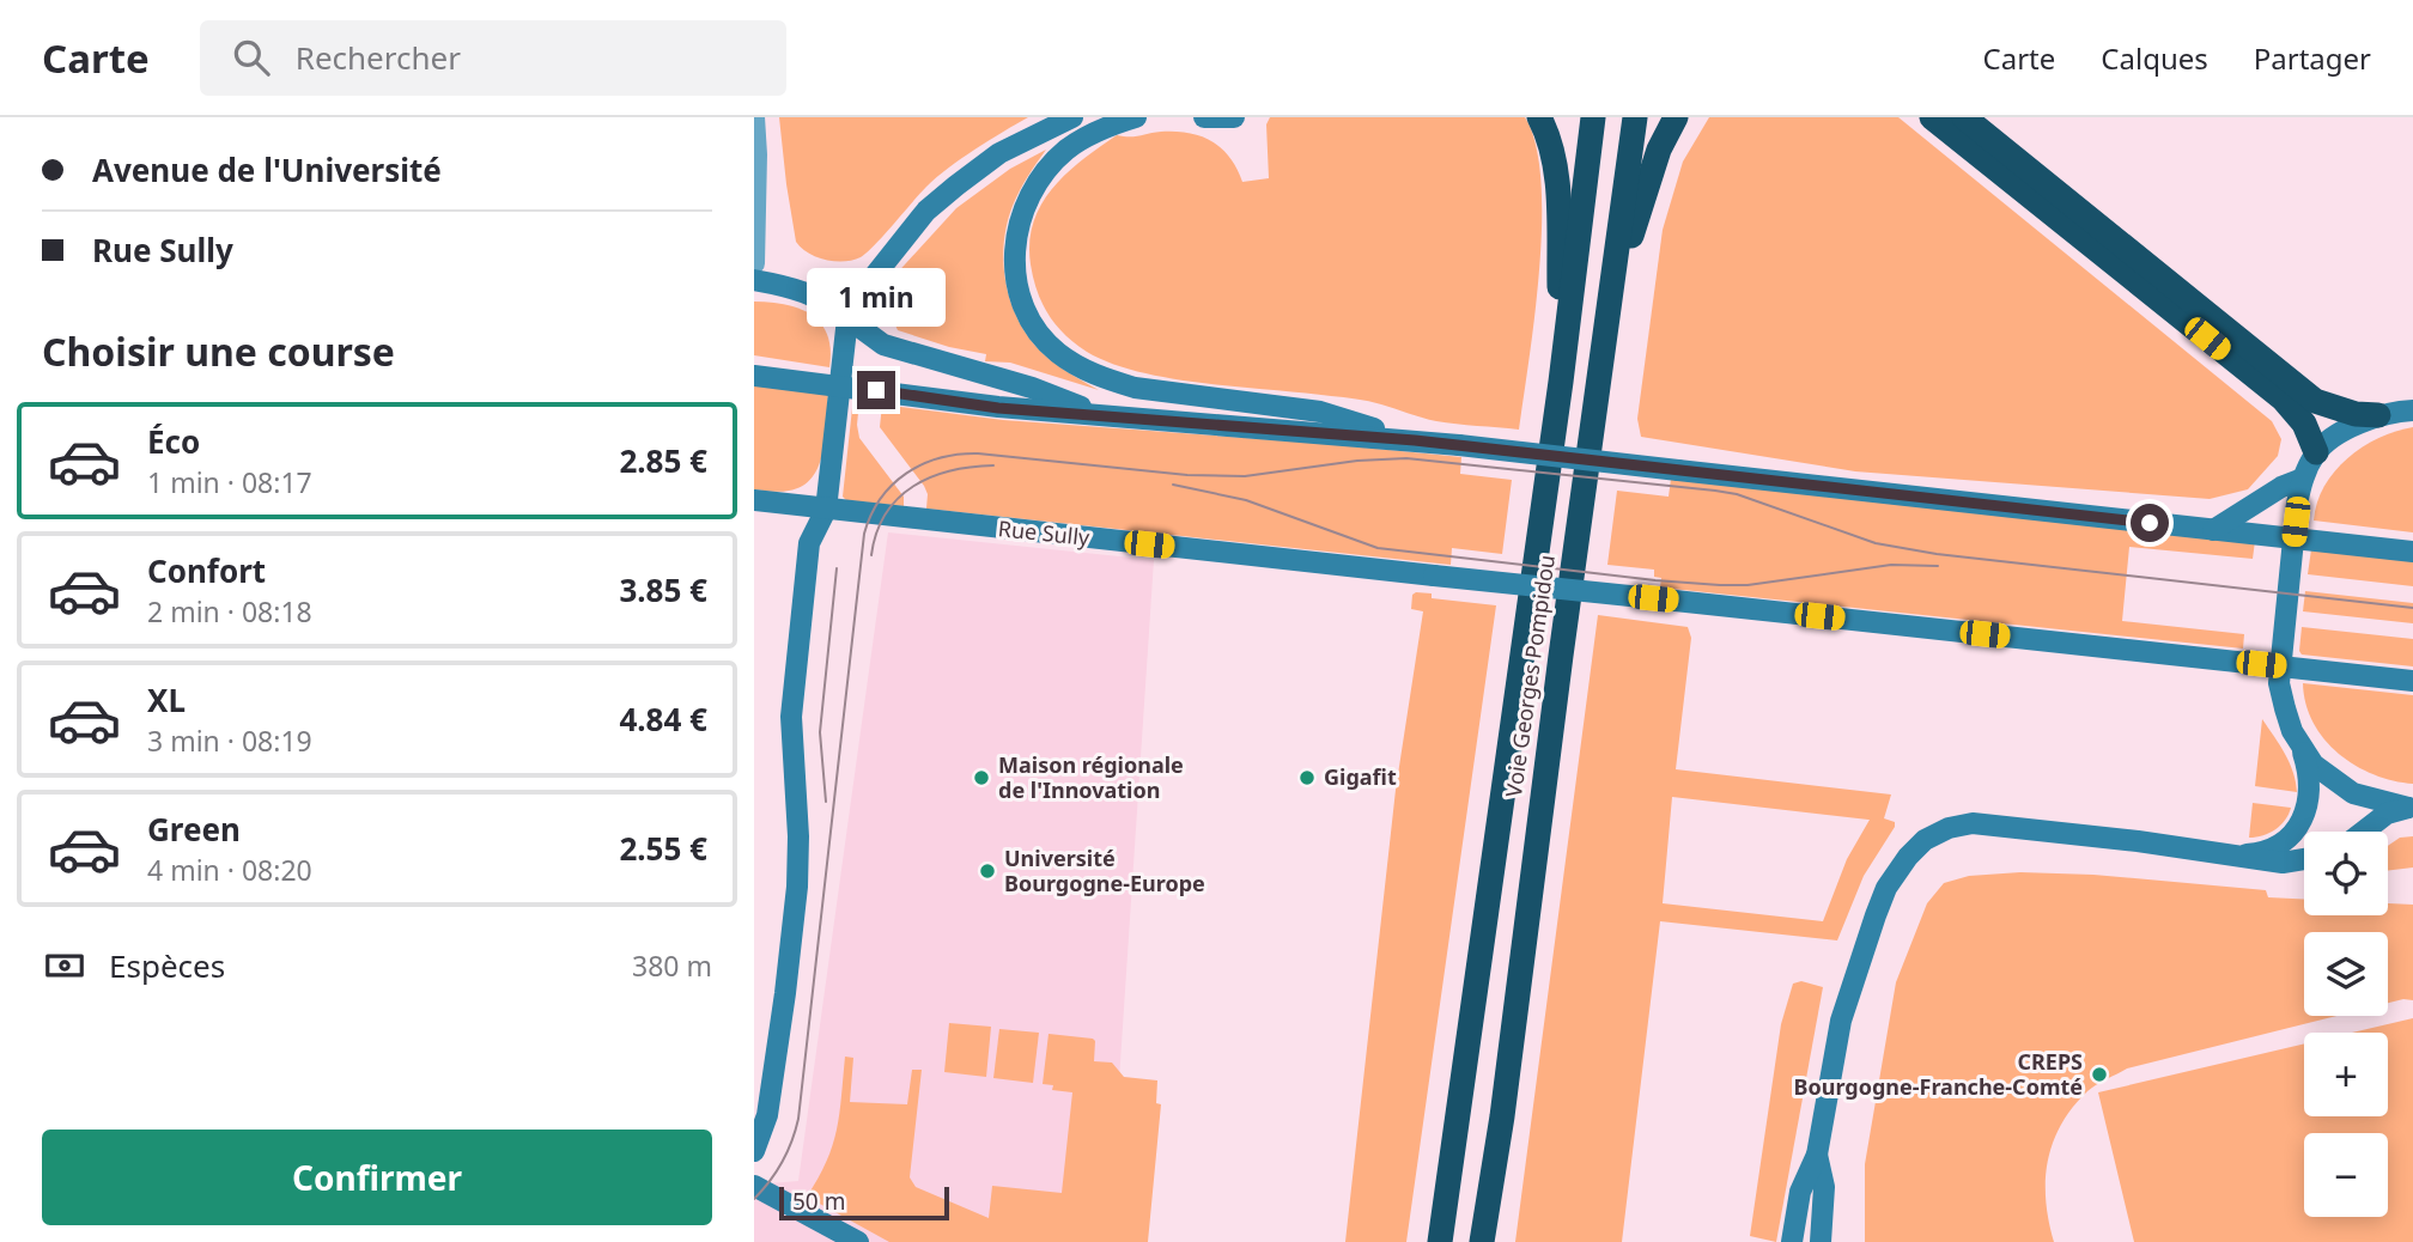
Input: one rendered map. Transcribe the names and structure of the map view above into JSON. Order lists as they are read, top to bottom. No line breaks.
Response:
{"streets":{"highway":["Voie Georges Pompidou"],"main road":["Rue Sully"]},"places":["Maison régionale de l'Innovation","Gigafit","Université Bourgogne-Europe","CREPS Bourgogne-Franche-Comté"],"scale_bar":"50 m","page":{"header":"Carte","search":"Rechercher","nav":["Carte","Calques","Partager"],"banner":["Avenue de l'Université","Rue Sully"],"bubble":"1 min","heading":"Choisir une course","list":[{"name":"Éco","note":"1 min · 08:17","value":"2.85 €"},{"name":"Confort","note":"2 min · 08:18","value":"3.85 €"},{"name":"XL","note":"3 min · 08:19","value":"4.84 €"},{"name":"Green","note":"4 min · 08:20","value":"2.55 €"}],"map_buttons":["+","−"],"pay":["Espèces","380 m"],"buttons":"Confirmer","scale":"50 m"}}
